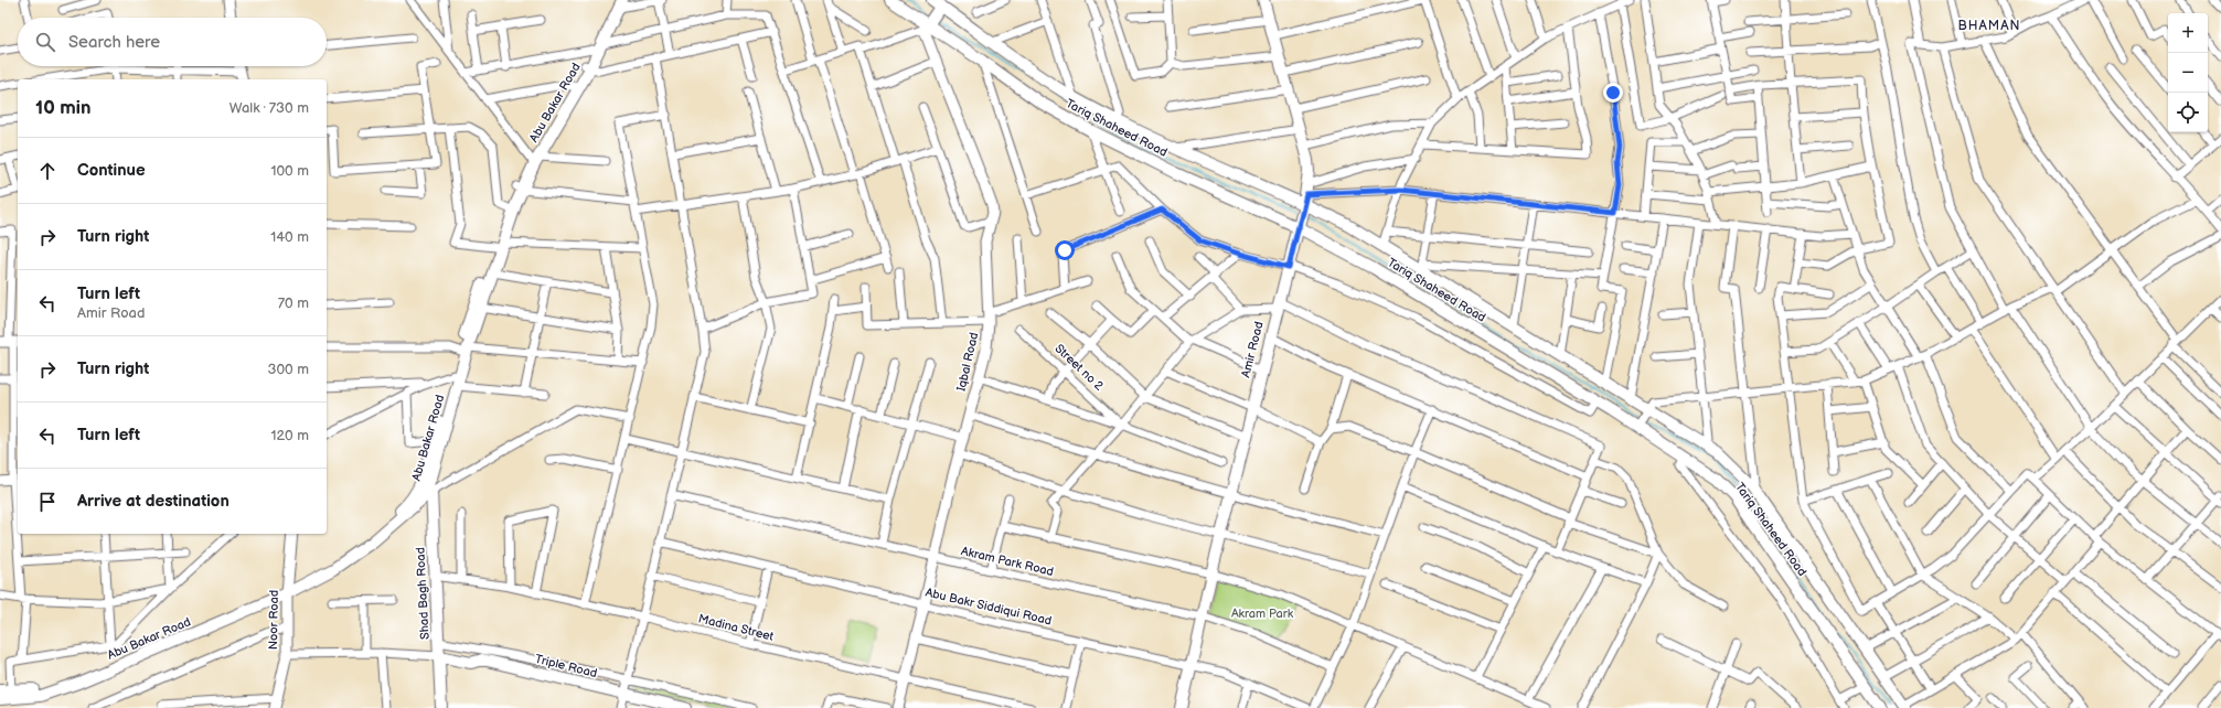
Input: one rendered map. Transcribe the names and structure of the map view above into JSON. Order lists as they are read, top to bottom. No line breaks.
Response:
{"streets":{"main road":["Abu Bakar Road","Tariq Shaheed Road","Amir Road","Shad Bagh Road","Triple Road"],"street":["Iqbal Road","Street no 2","Akram Park Road","Abu Bakr Siddiqui Road","Noor Road","Madina Street"]},"crossings":[["Abu Bakar Road","Shad Bagh Road"],["Abu Bakar Road","Noor Road"],["Tariq Shaheed Road","Amir Road"],["Tariq Shaheed Road","Iqbal Road"],["Amir Road","Akram Park Road"],["Amir Road","Abu Bakr Siddiqui Road"],["Iqbal Road","Akram Park Road"],["Iqbal Road","Abu Bakr Siddiqui Road"],["Iqbal Road","Madina Street"],["Shad Bagh Road","Madina Street"],["Shad Bagh Road","Triple Road"]],"districts":["BHAMAN"],"parks":["Akram Park"],"page":{"map_buttons":["+","−"],"search":"Search here","heading":["10 min","Walk · 730 m"],"list":[["Continue","100 m"],["Turn right","140 m"],["Turn left","Amir Road","70 m"],["Turn right","300 m"],["Turn left","120 m"],"Arrive at destination"]}}
